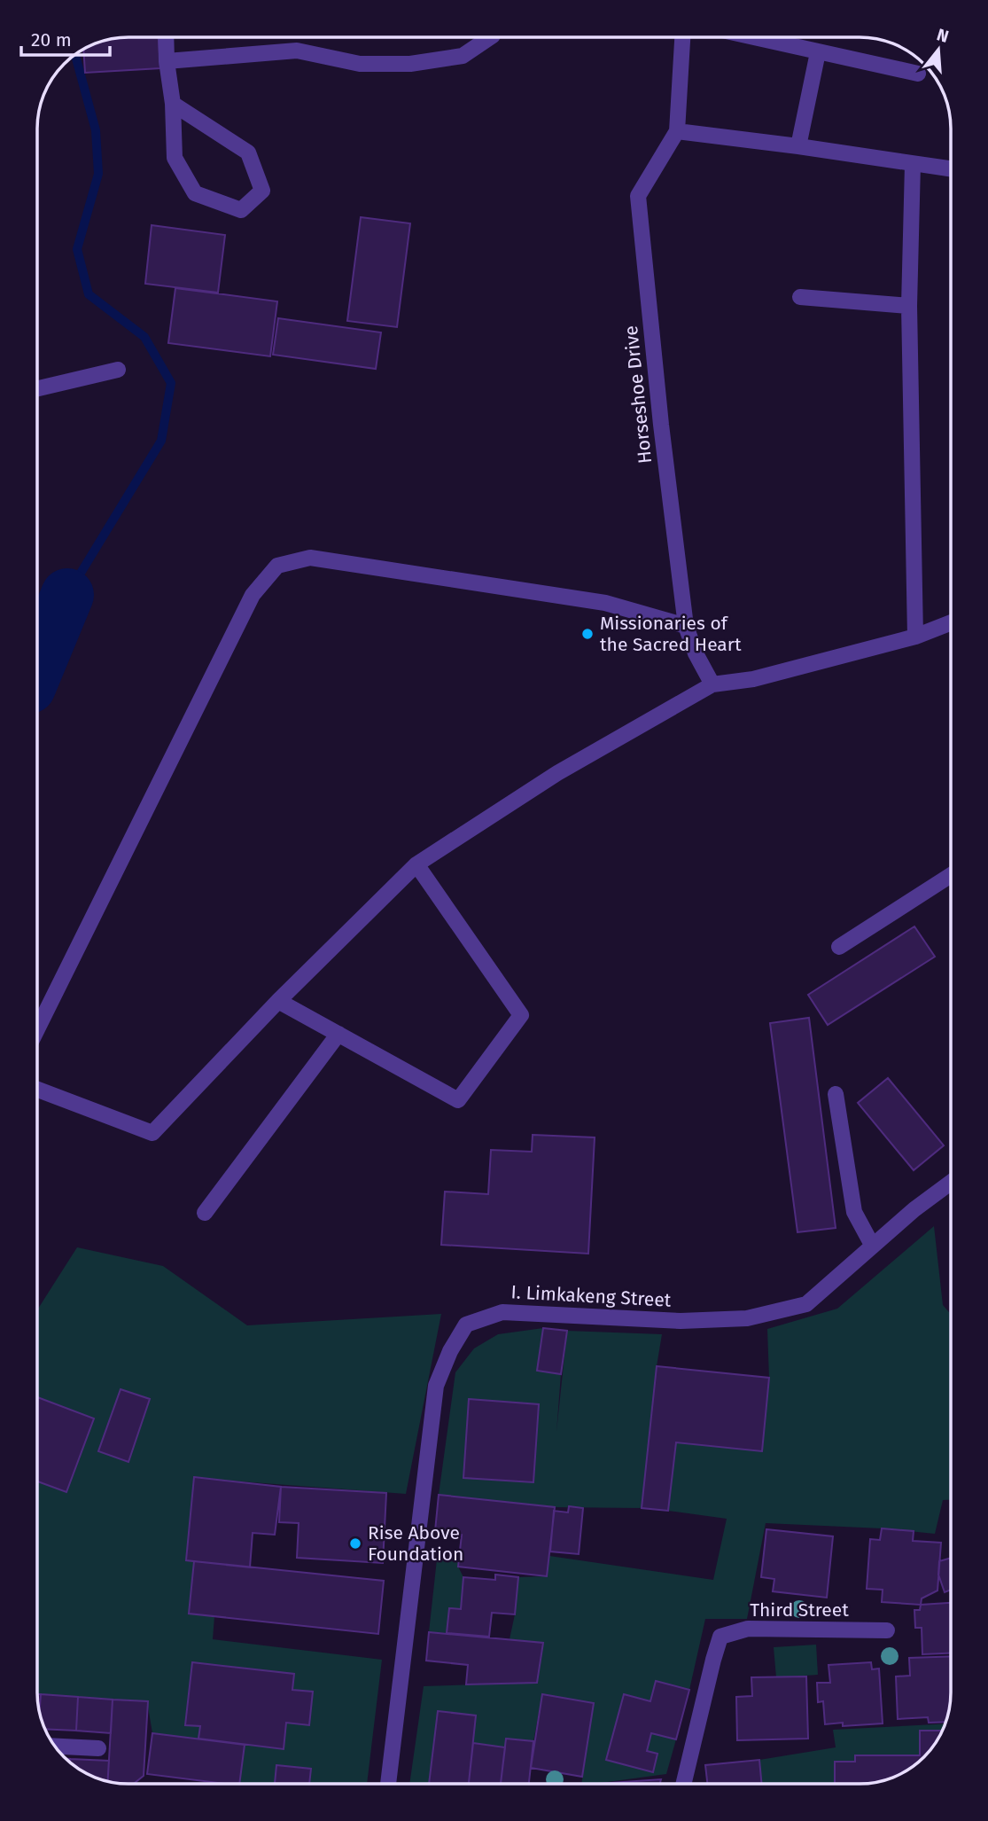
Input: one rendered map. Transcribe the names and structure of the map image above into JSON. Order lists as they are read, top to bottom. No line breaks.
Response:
{"streets":{"street":["Horseshoe Drive","I. Limkakeng Street","Third Street"]},"places":["Missionaries of the Sacred Heart","Rise Above Foundation"],"scale_bar":"20 m","north":"top"}
